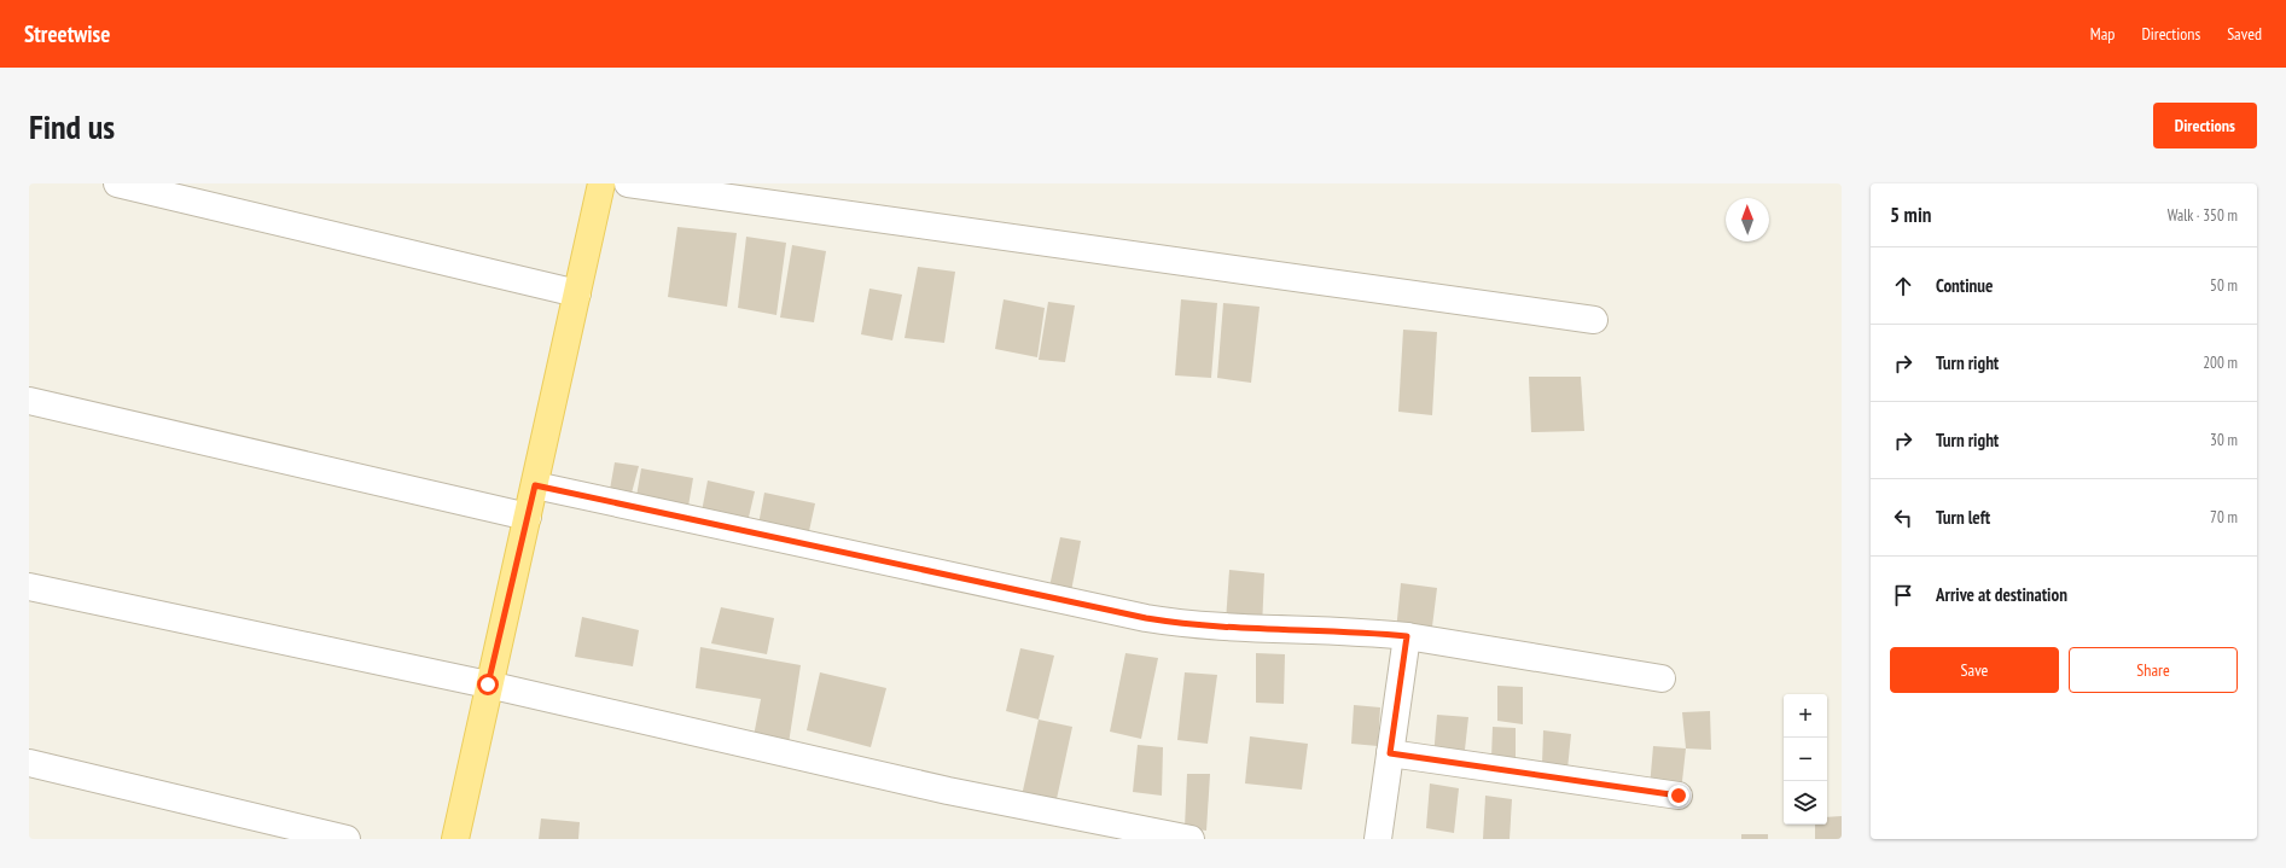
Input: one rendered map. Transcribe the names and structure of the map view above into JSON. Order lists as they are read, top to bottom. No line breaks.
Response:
{"north":"top","page":{"header":"Streetwise","nav":["Map","Directions","Saved"],"buttons":["Directions",["Save","Share"]],"title":"Find us","heading":["5 min","Walk · 350 m"],"list":[["Continue","50 m"],["Turn right","200 m"],["Turn right","30 m"],["Turn left","70 m"],"Arrive at destination"],"map_buttons":["+","−"]}}
